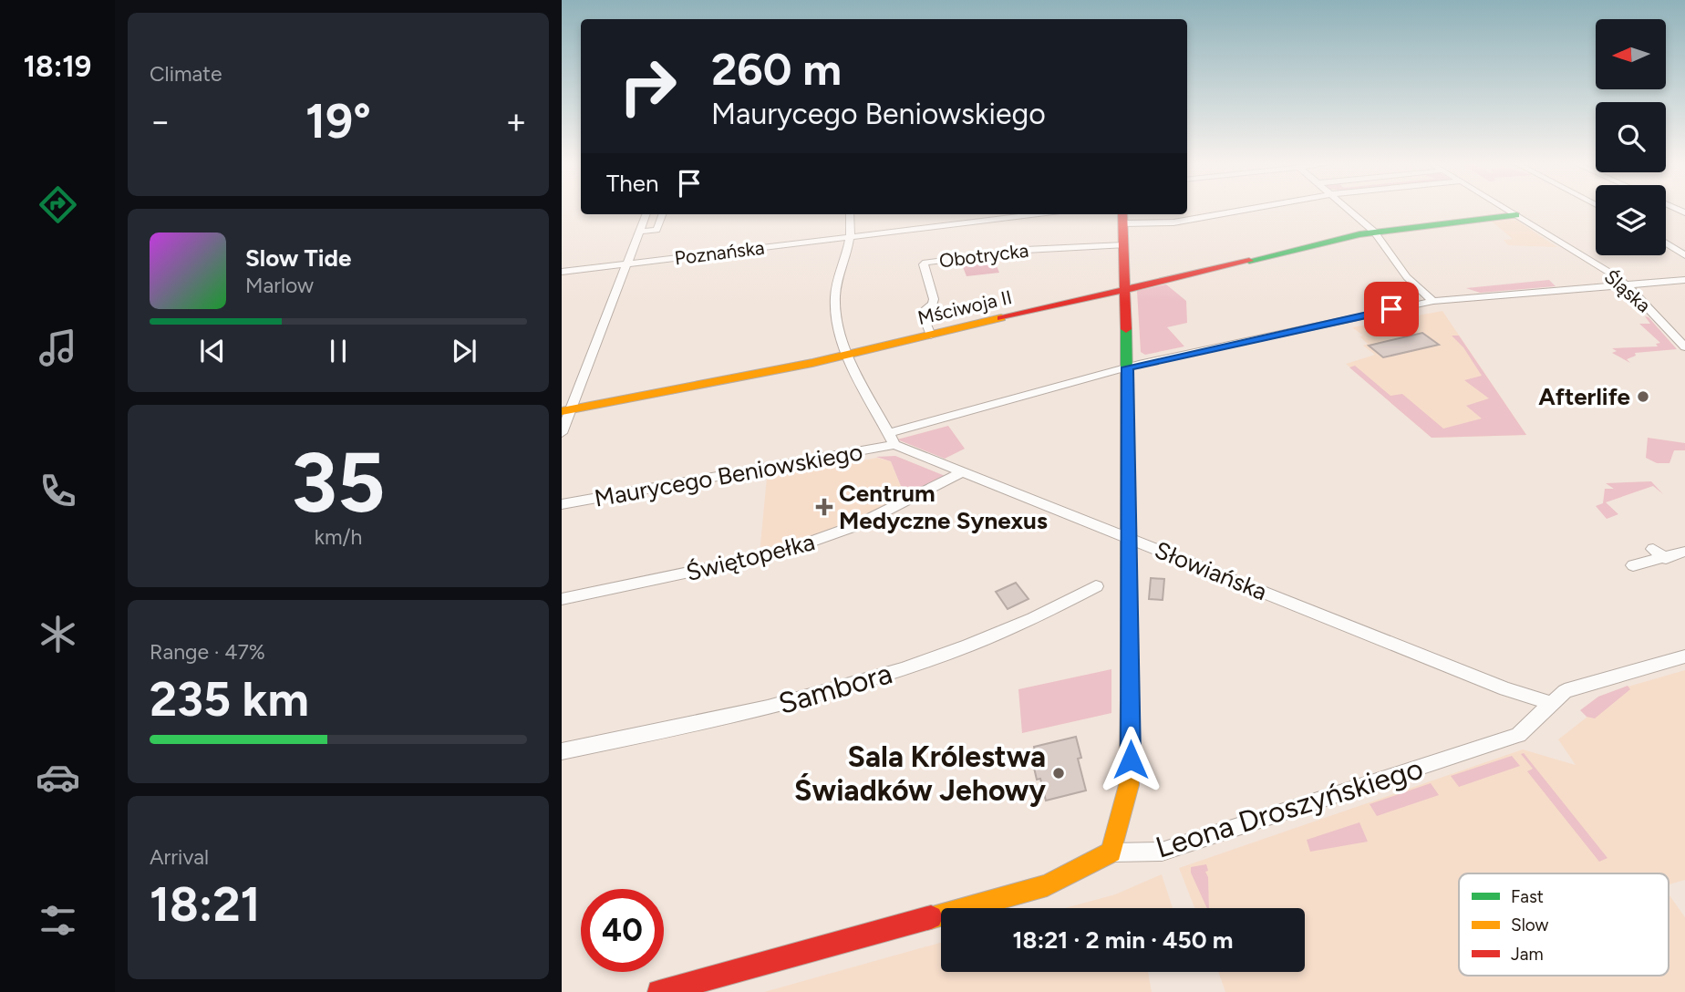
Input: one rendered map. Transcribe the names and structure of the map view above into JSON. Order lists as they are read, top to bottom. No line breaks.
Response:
{"streets":{"street":["Poznańska","Obotrycka","Śląska","Mściwoja II","Maurycego Beniowskiego","Świętopełka","Słowiańska","Sambora","Leona Droszyńskiego"]},"crossings":[["Obotrycka","Mściwoja II"],["Śląska","Mściwoja II"],["Śląska","Maurycego Beniowskiego"],["Maurycego Beniowskiego","Słowiańska"],["Świętopełka","Słowiańska"],["Słowiańska","Leona Droszyńskiego"]],"places":{"other":["Afterlife","Sala Królestwa Świadków Jehowy"],"health":["Centrum Medyczne Synexus"]},"legend":["Fast","Slow","Jam"],"north":"left","page":{"tabs":"18:19","tile":["Climate",["35","km/h"],["Range · 47%","235 km"],["Arrival","18:21"]],"turn":["260 m","Maurycego Beniowskiego"],"heat":["−","19°","+"],"then":"Then","song":["Slow Tide","Marlow"],"limit":"40","trip":"18:21 · 2 min · 450 m"}}
